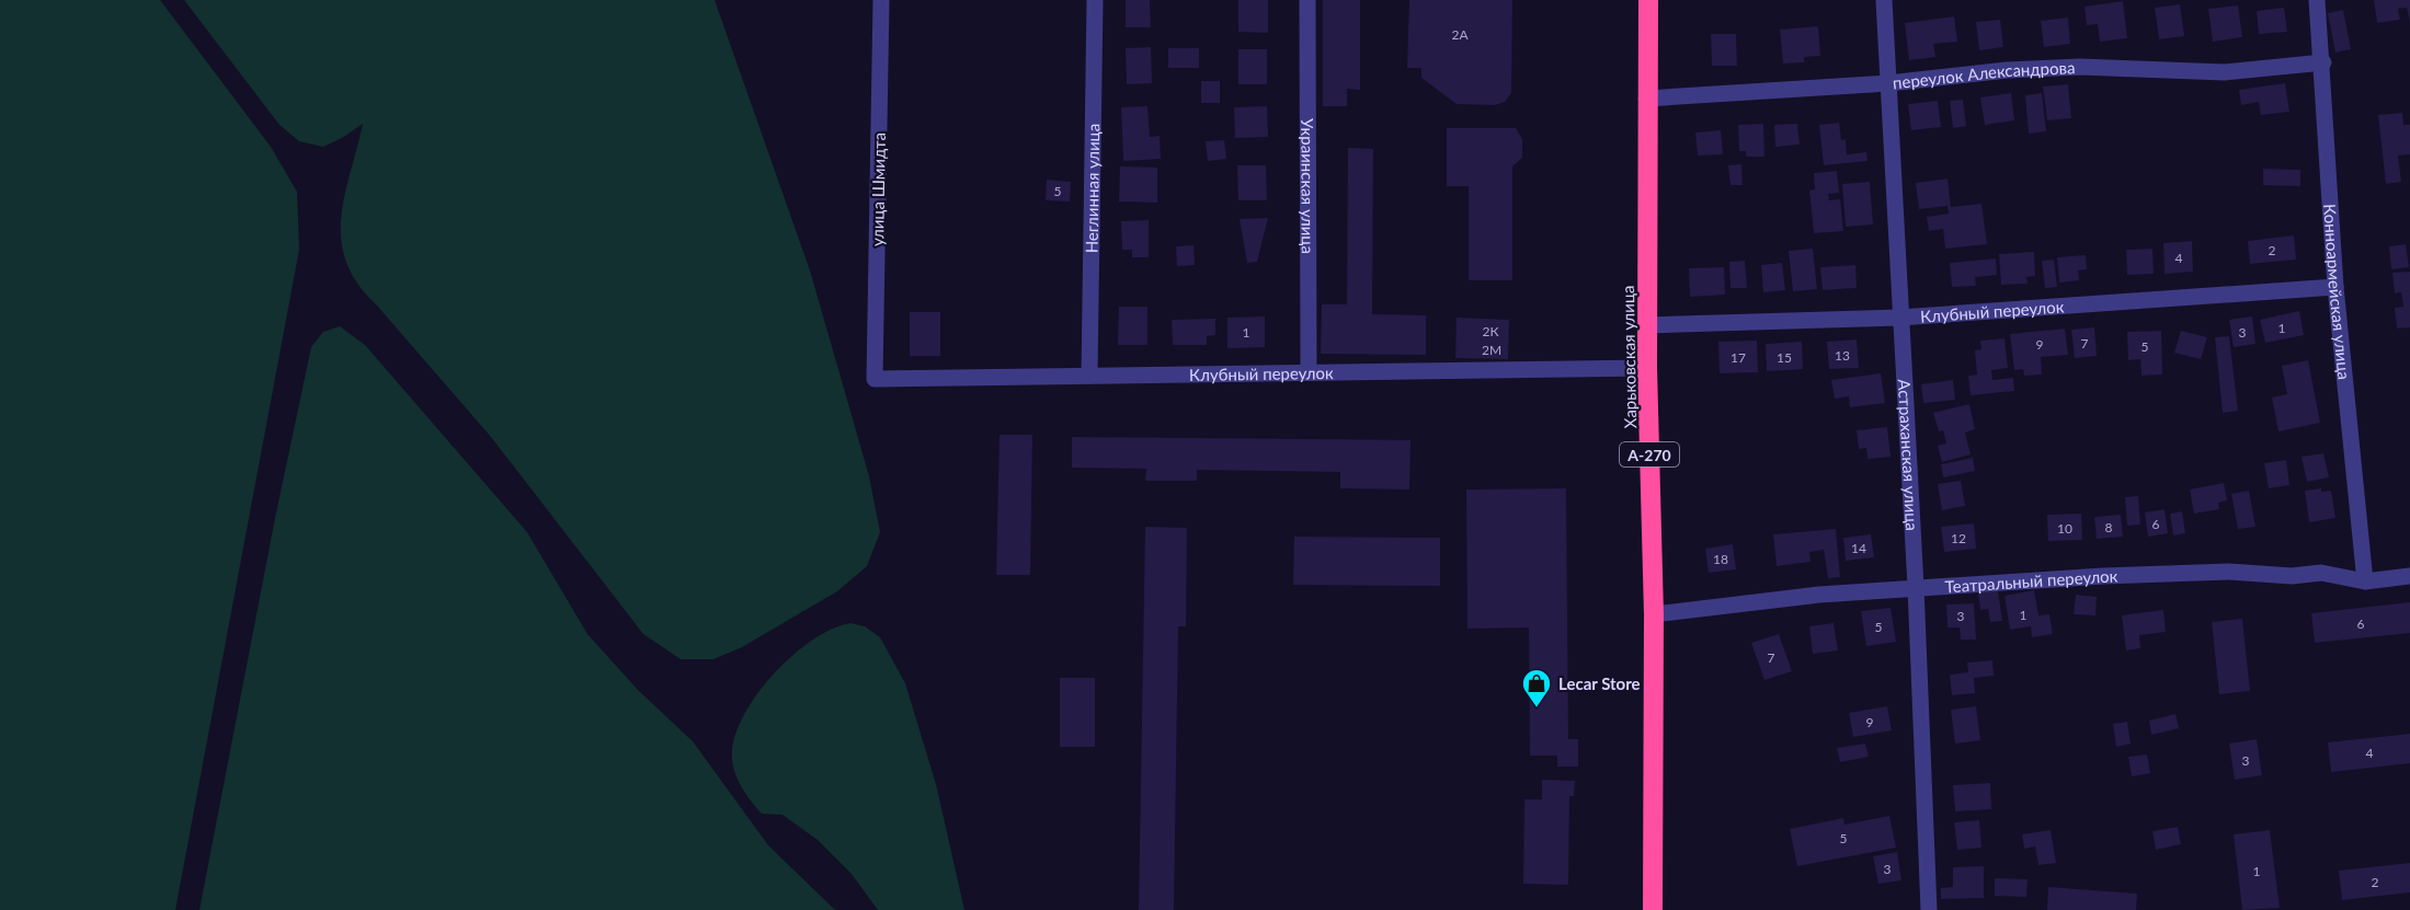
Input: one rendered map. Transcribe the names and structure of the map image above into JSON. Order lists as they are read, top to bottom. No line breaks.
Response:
{"streets":{"highway":["Харьковская улица","А-270"],"street":["переулок Александрова","Украинская улица","Неглинная улица","улица Шмидта","Конноармейская улица","Клубный переулок","Астраханская улица","Театральный переулок"]},"crossings":[["переулок Александрова","Конноармейская улица"],["переулок Александрова","Харьковская улица"],["переулок Александрова","Астраханская улица"],["Украинская улица","Клубный переулок"],["Неглинная улица","Клубный переулок"],["улица Шмидта","Клубный переулок"],["Конноармейская улица","Клубный переулок"],["Конноармейская улица","Театральный переулок"],["Клубный переулок","Харьковская улица"],["Клубный переулок","Астраханская улица"],["Харьковская улица","Театральный переулок"],["Астраханская улица","Театральный переулок"]],"places":{"shop":["Lecar Store"]},"house_numbers":["2А","5","2","4","1","2К","1","3","7","9","5","2М","13","17","15","6","8","10","12","14","18","1","3","6","5","7","9","4","3","5","3","1","2"]}
